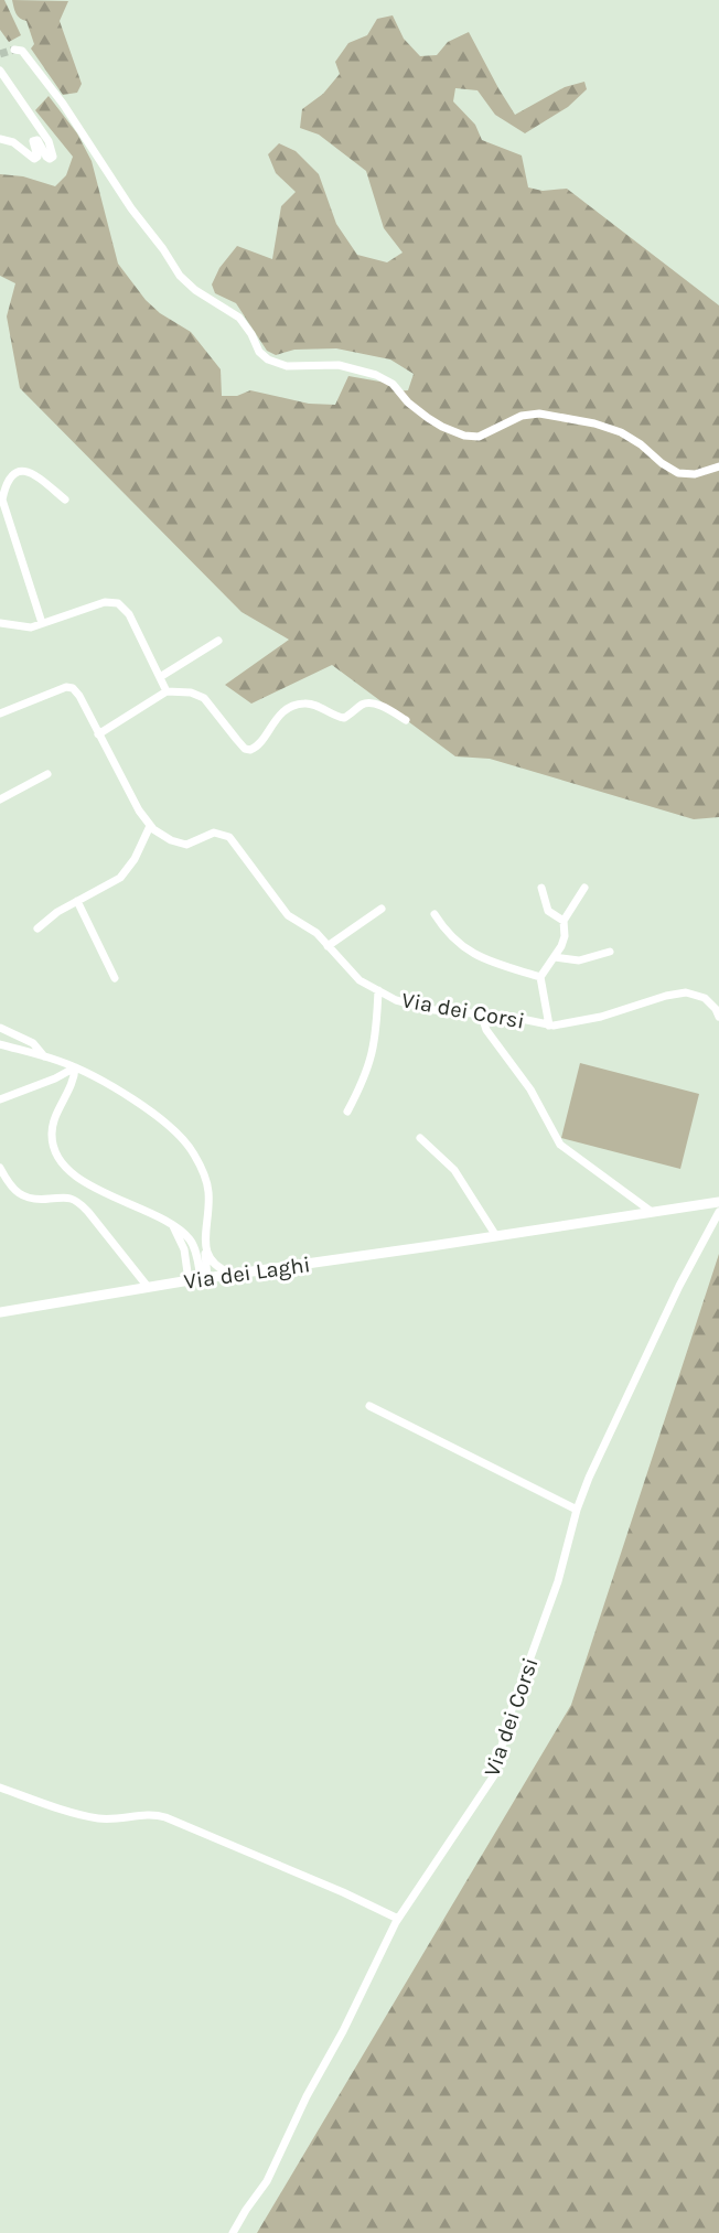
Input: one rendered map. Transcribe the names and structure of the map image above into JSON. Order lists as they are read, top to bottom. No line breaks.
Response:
{"streets":{"main road":["Via dei Laghi"],"street":["Via dei Corsi"]}}
